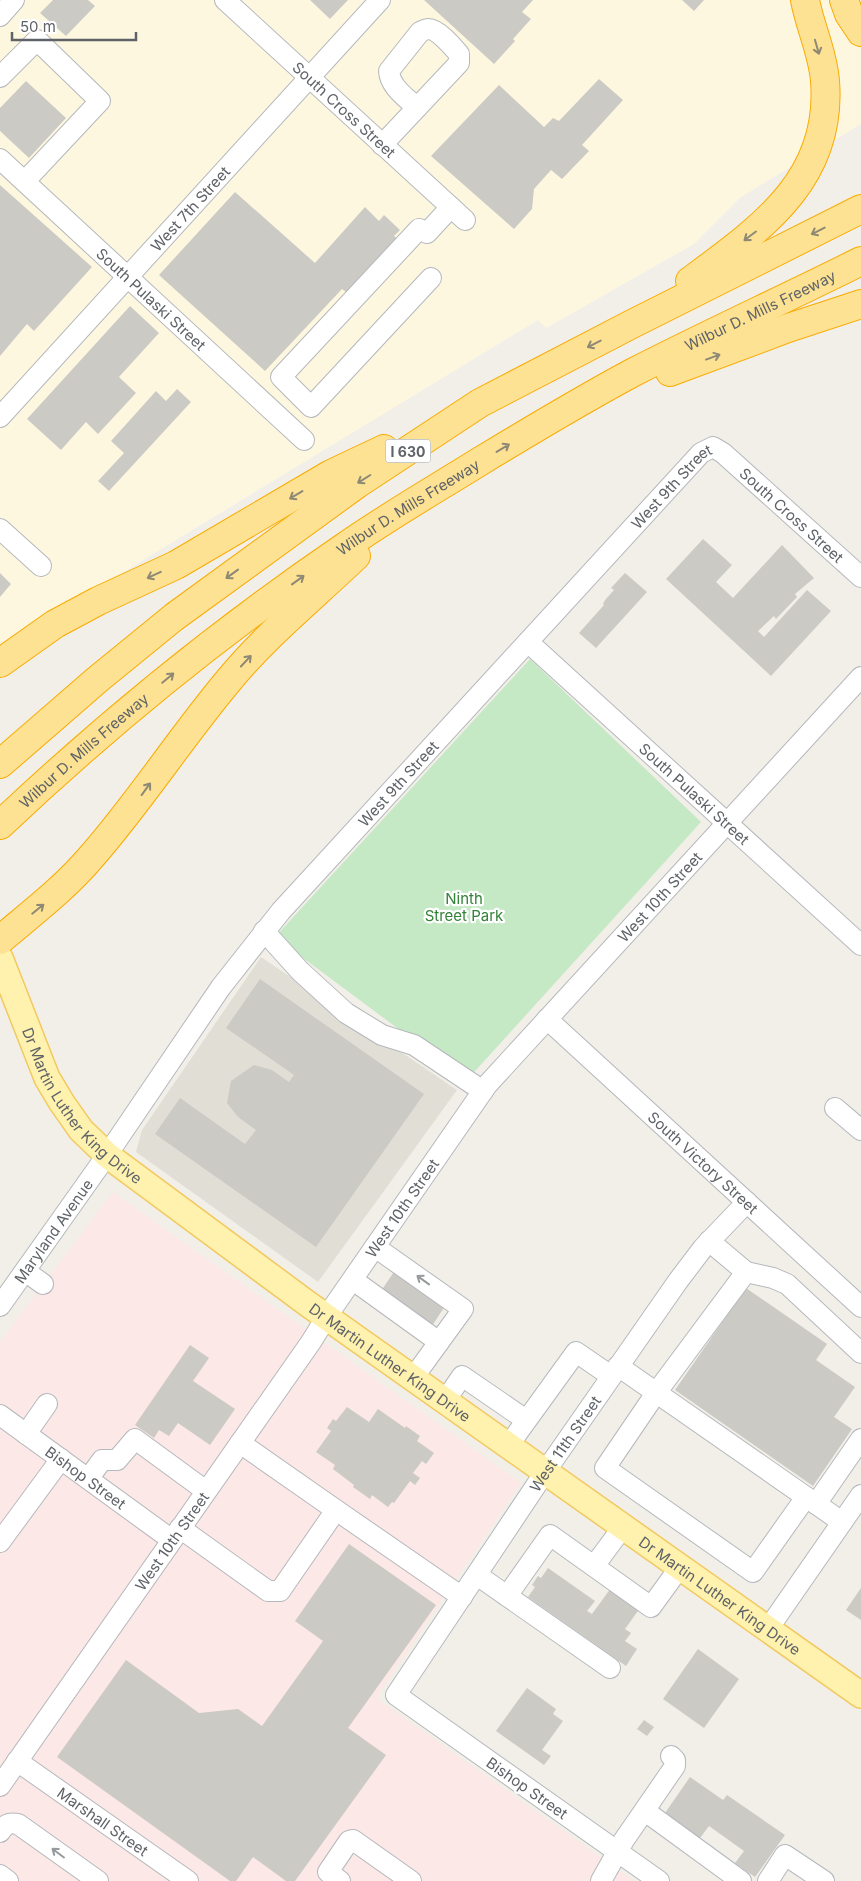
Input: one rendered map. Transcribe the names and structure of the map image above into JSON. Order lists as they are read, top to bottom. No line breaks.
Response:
{"streets":{"highway":["Wilbur D. Mills Freeway","I 630"],"main road":["Dr Martin Luther King Drive"],"street":["South Cross Street","West 7th Street","South Pulaski Street","West 9th Street","West 10th Street","South Victory Street","Maryland Avenue","West 11th Street","Bishop Street","Marshall Street"]},"crossings":[["South Cross Street","West 7th Street"],["South Cross Street","West 9th Street"],["West 7th Street","South Pulaski Street"],["South Pulaski Street","West 9th Street"],["South Pulaski Street","West 10th Street"],["West 9th Street","Dr Martin Luther King Drive"],["West 9th Street","Maryland Avenue"],["West 10th Street","Dr Martin Luther King Drive"],["West 10th Street","South Victory Street"],["West 10th Street","Bishop Street"],["West 10th Street","Marshall Street"],["Dr Martin Luther King Drive","Maryland Avenue"],["Dr Martin Luther King Drive","West 11th Street"],["South Victory Street","West 11th Street"],["West 11th Street","Bishop Street"]],"parks":["Ninth Street Park"],"scale_bar":"50 m"}
